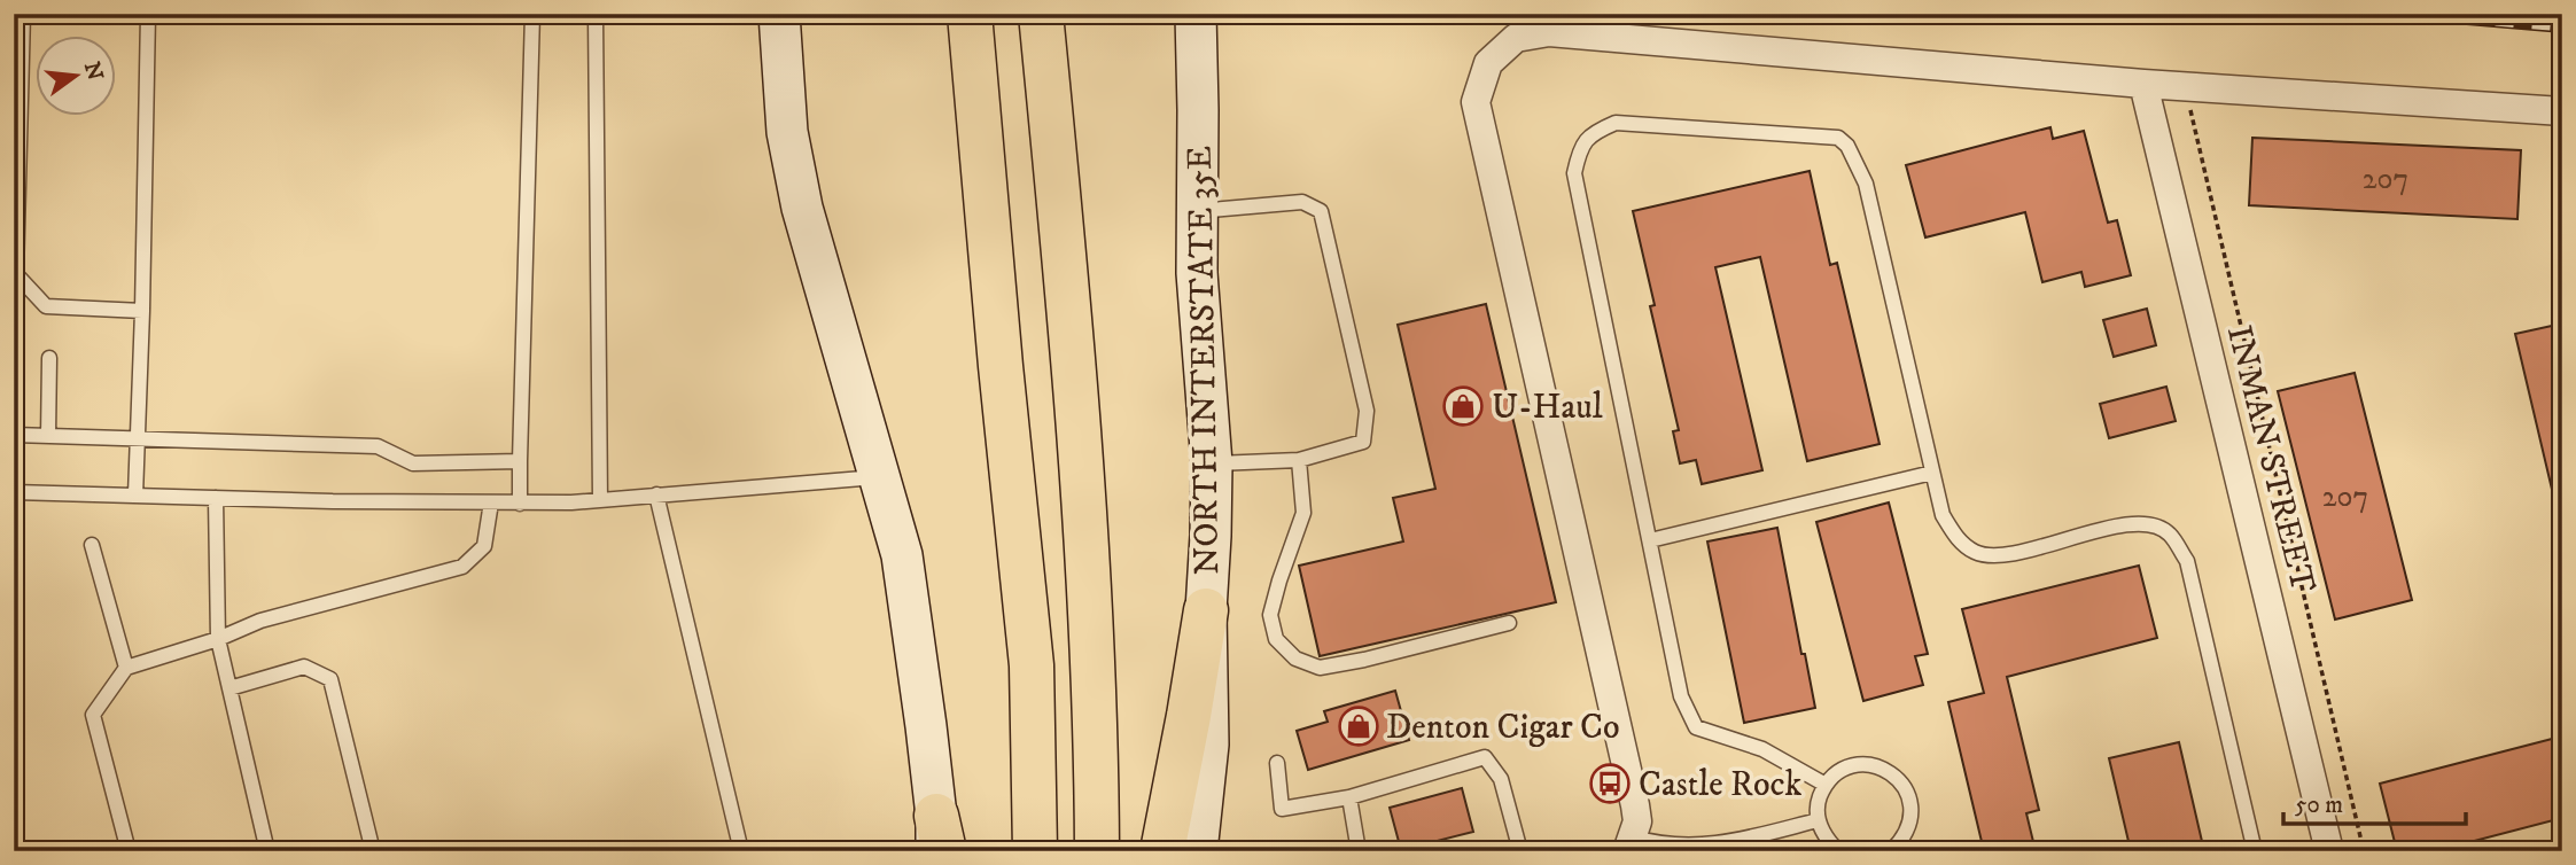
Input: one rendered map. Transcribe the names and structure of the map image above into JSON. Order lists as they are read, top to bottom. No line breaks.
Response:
{"streets":{"main road":["NORTH INTERSTATE 35E"],"street":["INMAN STREET"]},"places":{"shop":["U-Haul","Denton Cigar Co"],"bus stop":["Castle Rock"]},"house_numbers":["207","207"],"scale_bar":"50 m","north":"right"}
